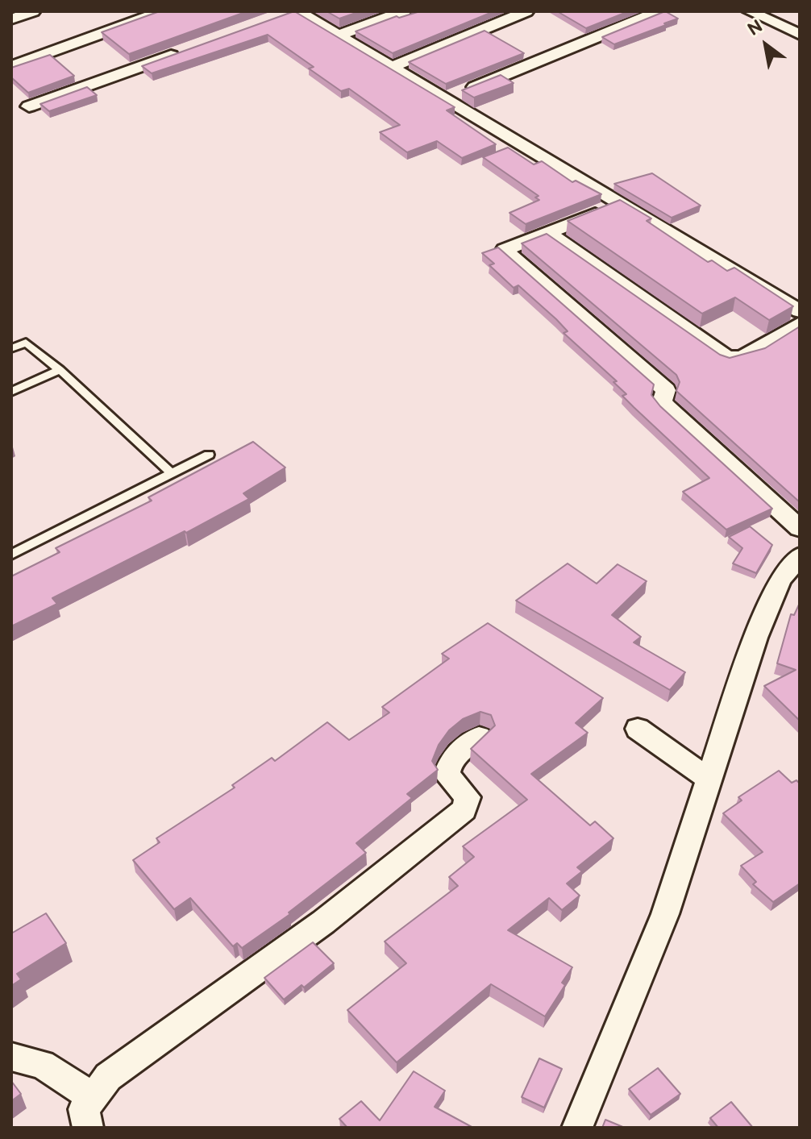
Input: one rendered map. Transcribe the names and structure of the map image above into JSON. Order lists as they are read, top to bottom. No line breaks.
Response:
{"north":"top left"}
